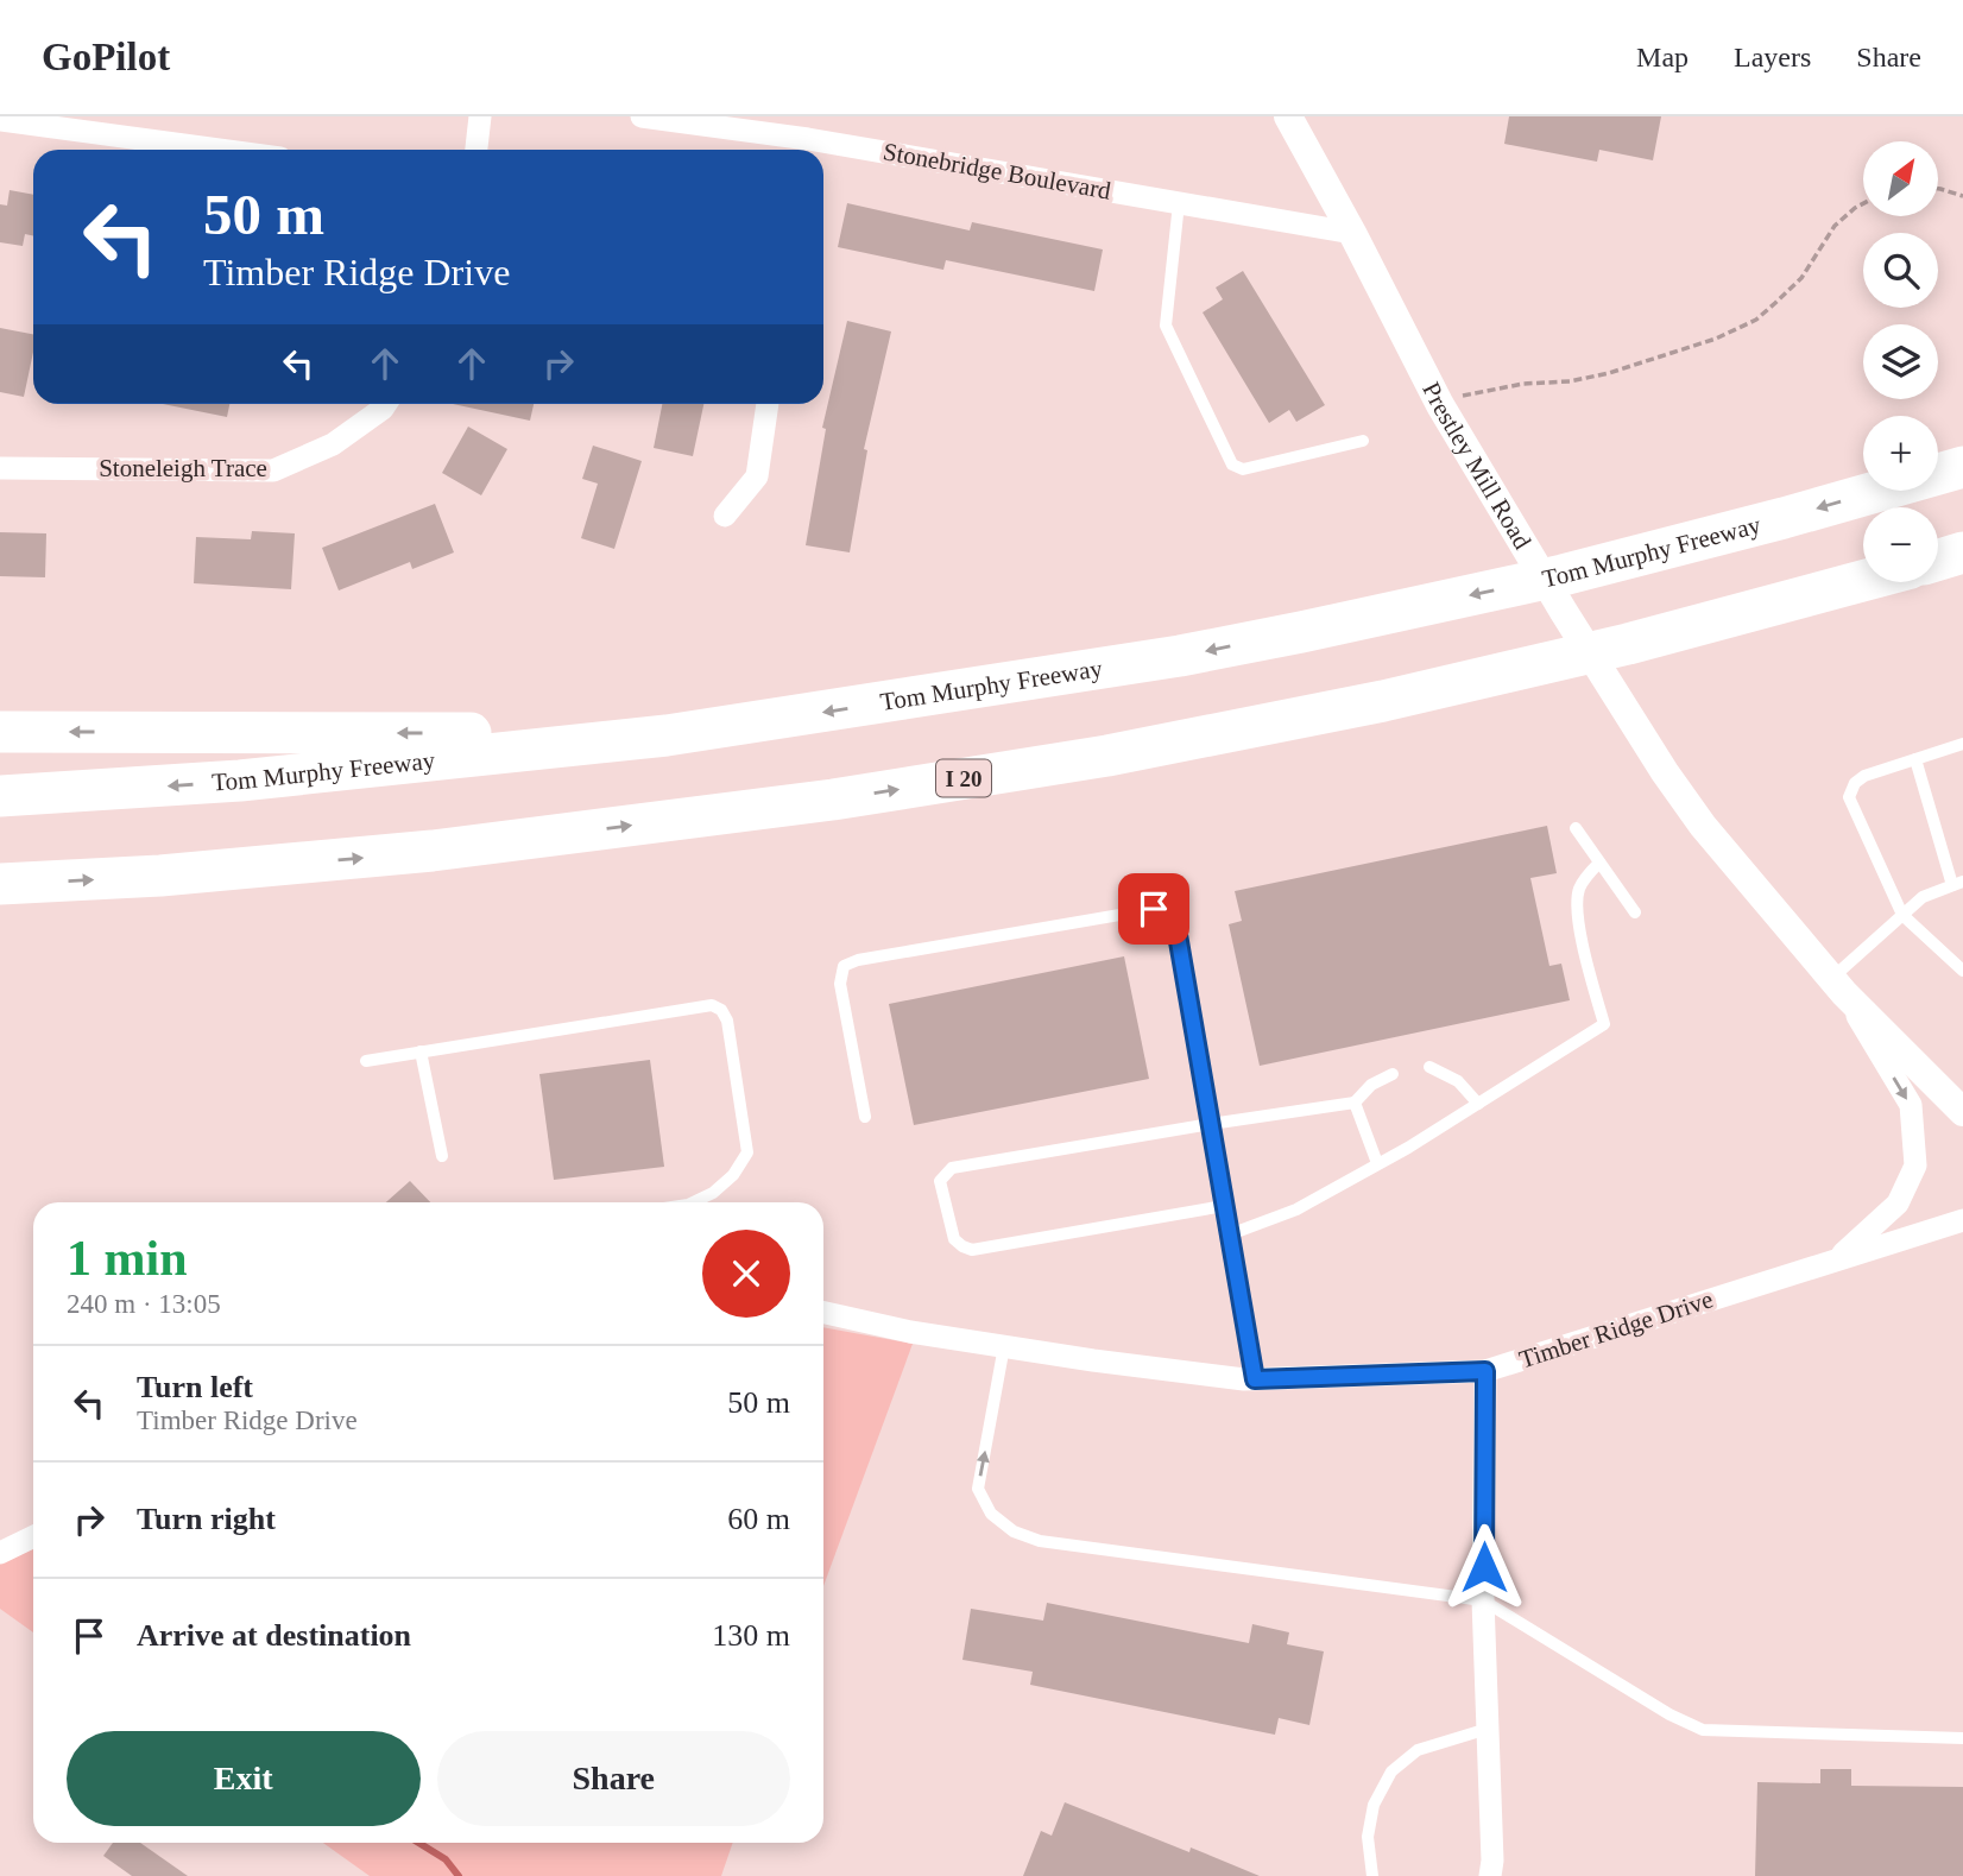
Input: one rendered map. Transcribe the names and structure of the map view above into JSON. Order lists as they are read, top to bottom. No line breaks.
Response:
{"streets":{"highway":["Tom Murphy Freeway","I 20"],"street":["Stonebridge Boulevard","Prestley Mill Road","Stoneleigh Trace","Timber Ridge Drive"]},"crossings":[["Stonebridge Boulevard","Prestley Mill Road"],["Prestley Mill Road","Timber Ridge Drive"]],"north":"top right","page":{"header":"GoPilot","nav":["Map","Layers","Share"],"map_buttons":["+","−"],"turn":["50 m","Timber Ridge Drive"],"heading":["1 min","240 m · 13:05"],"list":[{"name":"Turn left","note":"Timber Ridge Drive","value":"50 m"},{"name":"Turn right","value":"60 m"},{"name":"Arrive at destination","value":"130 m"}],"buttons":["Exit","Share"]}}
